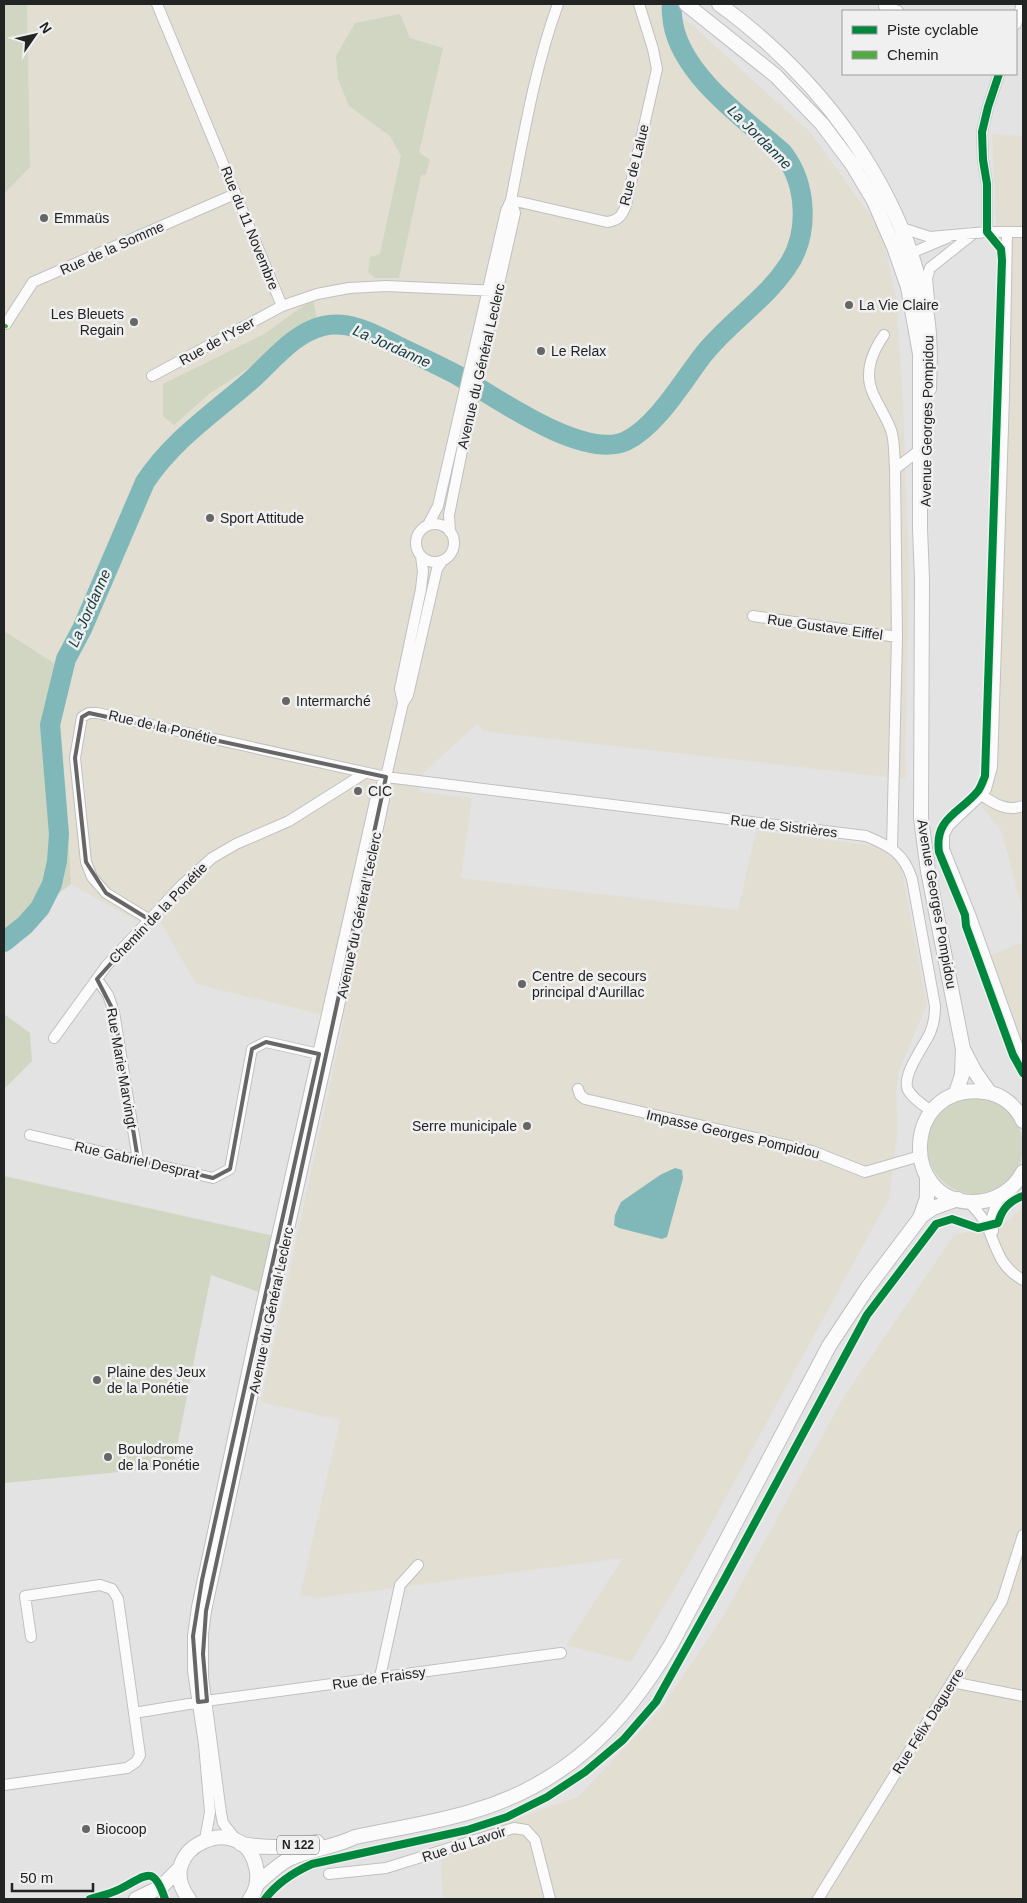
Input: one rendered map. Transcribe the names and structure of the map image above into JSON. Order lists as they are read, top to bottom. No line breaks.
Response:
{"streets":{"main road":["Avenue Georges Pompidou","N 122"],"street":["Rue de Lalue","Rue du 11 Novembre","Rue de la Somme","Rue de l'Yser","Avenue du Général Leclerc","Rue Gustave Eiffel","Rue de la Ponétie","Rue de Sistrières","Chemin de la Ponétie","Rue Marie Marvingt","Impasse Georges Pompidou","Rue Gabriel Desprat","Rue de Fraissy","Rue Félix Daguerre","Rue du Lavoir"]},"crossings":[["Rue de Lalue","Avenue du Général Leclerc"],["Rue du 11 Novembre","Rue de la Somme"],["Rue du 11 Novembre","Rue de l'Yser"],["Rue du 11 Novembre","Avenue du Général Leclerc"],["Avenue du Général Leclerc","Rue de la Ponétie"],["Avenue du Général Leclerc","Rue de Sistrières"],["Avenue du Général Leclerc","Rue Gabriel Desprat"],["Avenue du Général Leclerc","Rue de Fraissy"],["Avenue du Général Leclerc","N 122"],["Rue de la Ponétie","Rue de Sistrières"],["Rue de la Ponétie","Chemin de la Ponétie"],["Chemin de la Ponétie","Rue Marie Marvingt"],["Rue Marie Marvingt","Rue Gabriel Desprat"]],"water":["La Jordanne"],"places":["Emmaüs","La Vie Claire","Les Bleuets Regain","Le Relax","Sport Attitude","Intermarché","CIC","Centre de secours principal d'Aurillac","Serre municipale","Plaine des Jeux de la Ponétie","Boulodrome de la Ponétie","Biocoop"],"legend":["Piste cyclable","Chemin"],"scale_bar":"50 m","north":"top right"}
